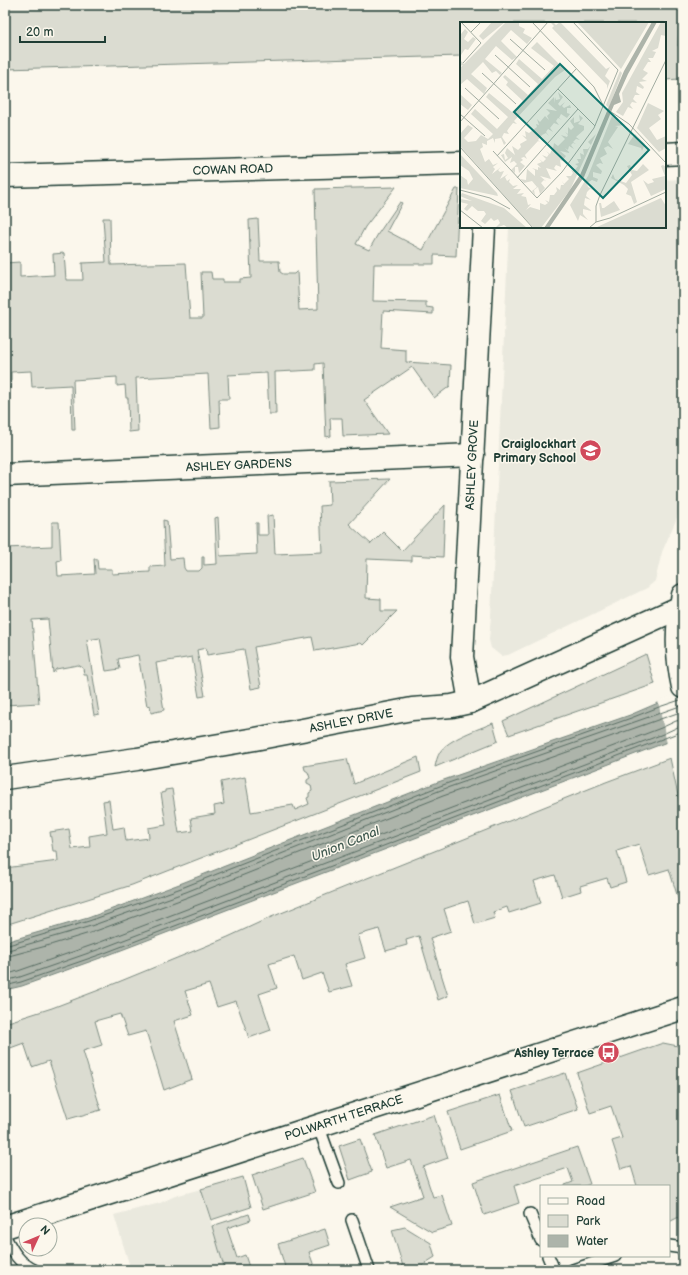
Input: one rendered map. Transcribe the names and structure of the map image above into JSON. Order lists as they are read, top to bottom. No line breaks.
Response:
{"streets":{"street":["COWAN ROAD","ASHLEY GARDENS","ASHLEY GROVE","ASHLEY DRIVE","POLWARTH TERRACE"]},"crossings":[["ASHLEY GARDENS","ASHLEY GROVE"],["ASHLEY GROVE","ASHLEY DRIVE"]],"water":["Union Canal"],"places":{"school or university":["Craiglockhart Primary School"],"bus stop":["Ashley Terrace"]},"legend":["Road","Park","Water"],"scale_bar":"20 m","north":"top right"}
